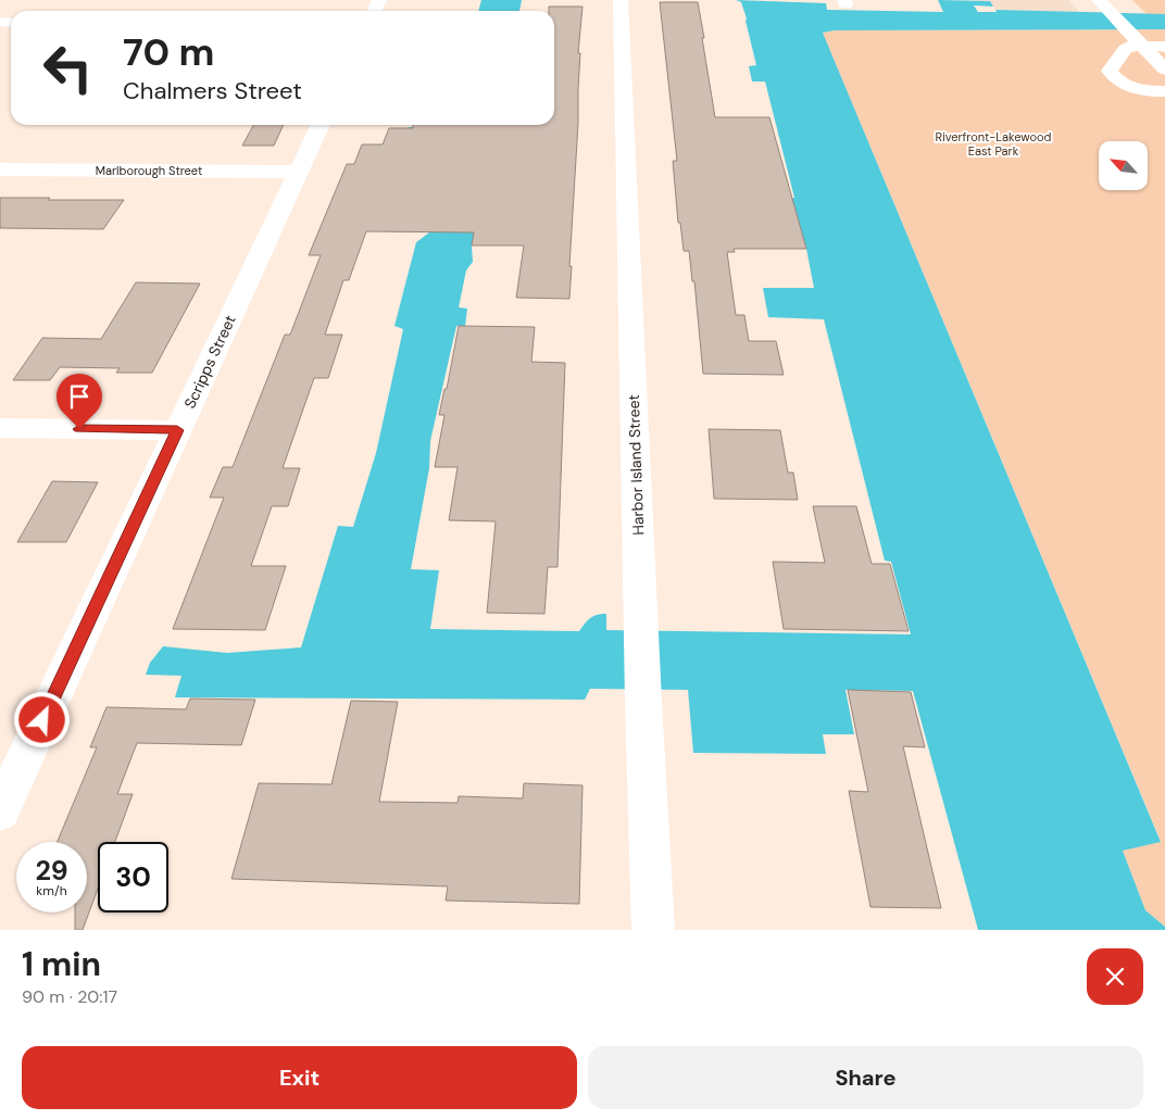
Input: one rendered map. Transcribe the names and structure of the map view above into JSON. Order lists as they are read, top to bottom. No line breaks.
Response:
{"streets":{"street":["Marlborough Street","Scripps Street","Harbor Island Street"]},"crossings":[["Marlborough Street","Scripps Street"]],"parks":["Riverfront-Lakewood East Park"],"north":"top left","page":{"turn":["70 m","Chalmers Street"],"speed":"29 km/h","limit":"30","heading":["1 min","90 m · 20:17"],"buttons":["Exit","Share"]}}
